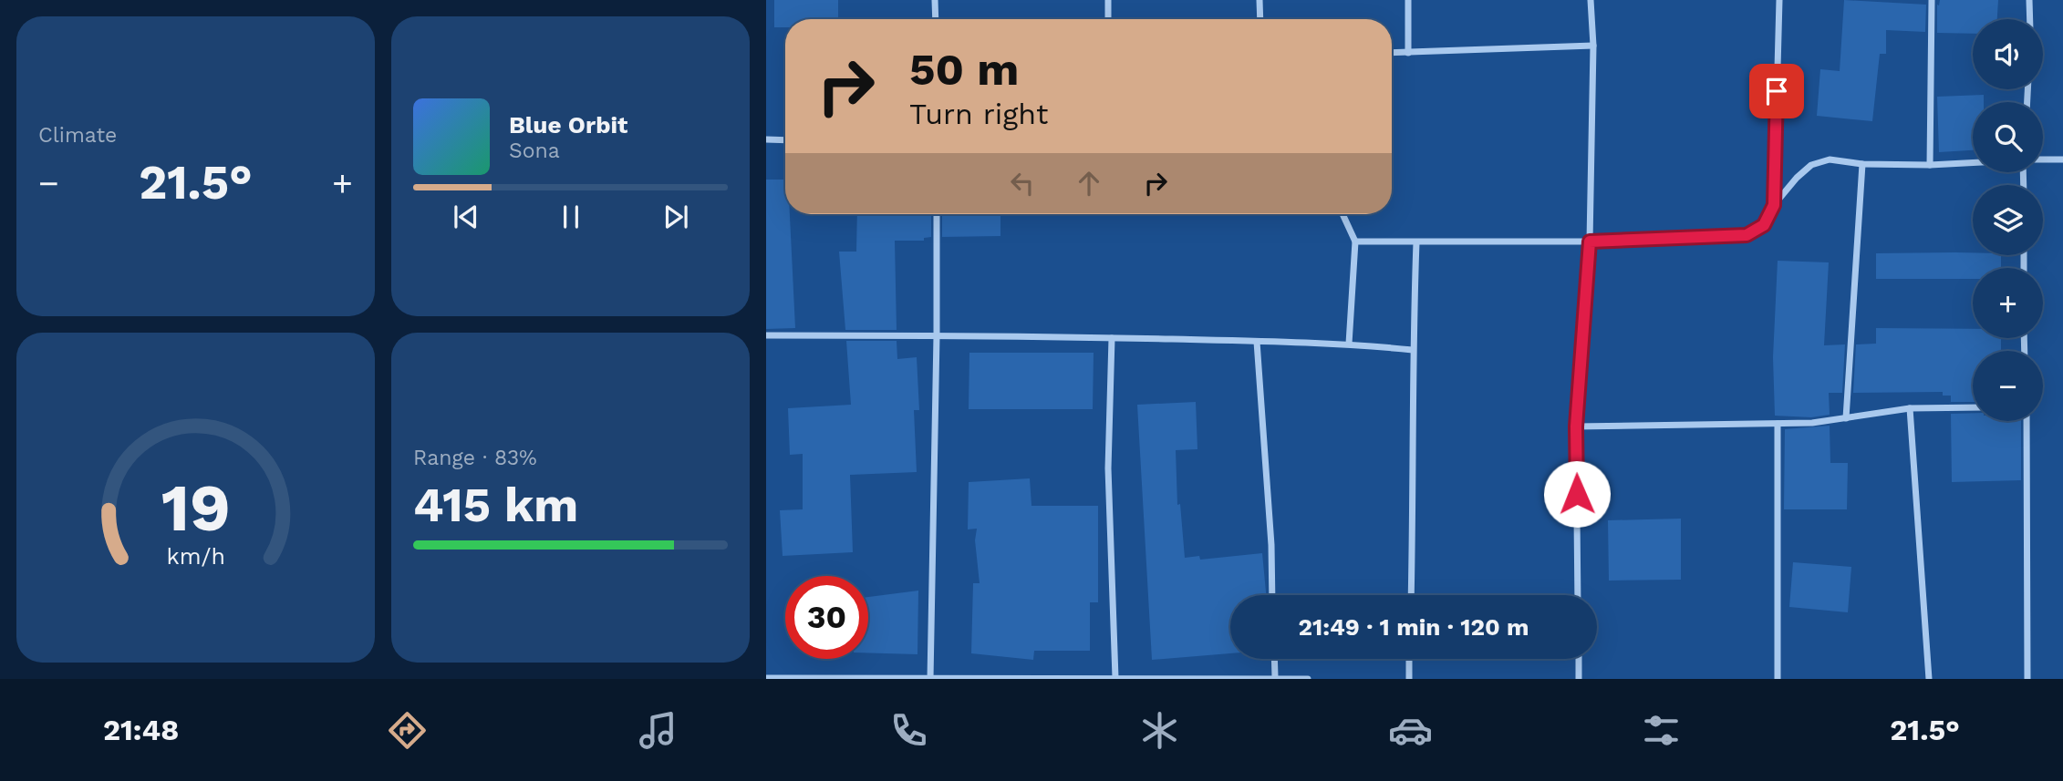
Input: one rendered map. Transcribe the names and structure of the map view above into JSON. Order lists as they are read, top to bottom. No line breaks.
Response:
{"page":{"tile":["Climate",["Range · 83%","415 km"]],"map_buttons":["+","−"],"turn":["50 m","Turn right"],"song":["Blue Orbit","Sona"],"heat":["−","21.5°","+"],"limit":"30","trip":"21:49 · 1 min · 120 m","tabs":["21:48","21.5°"],"gauge":["19","km/h"]}}
